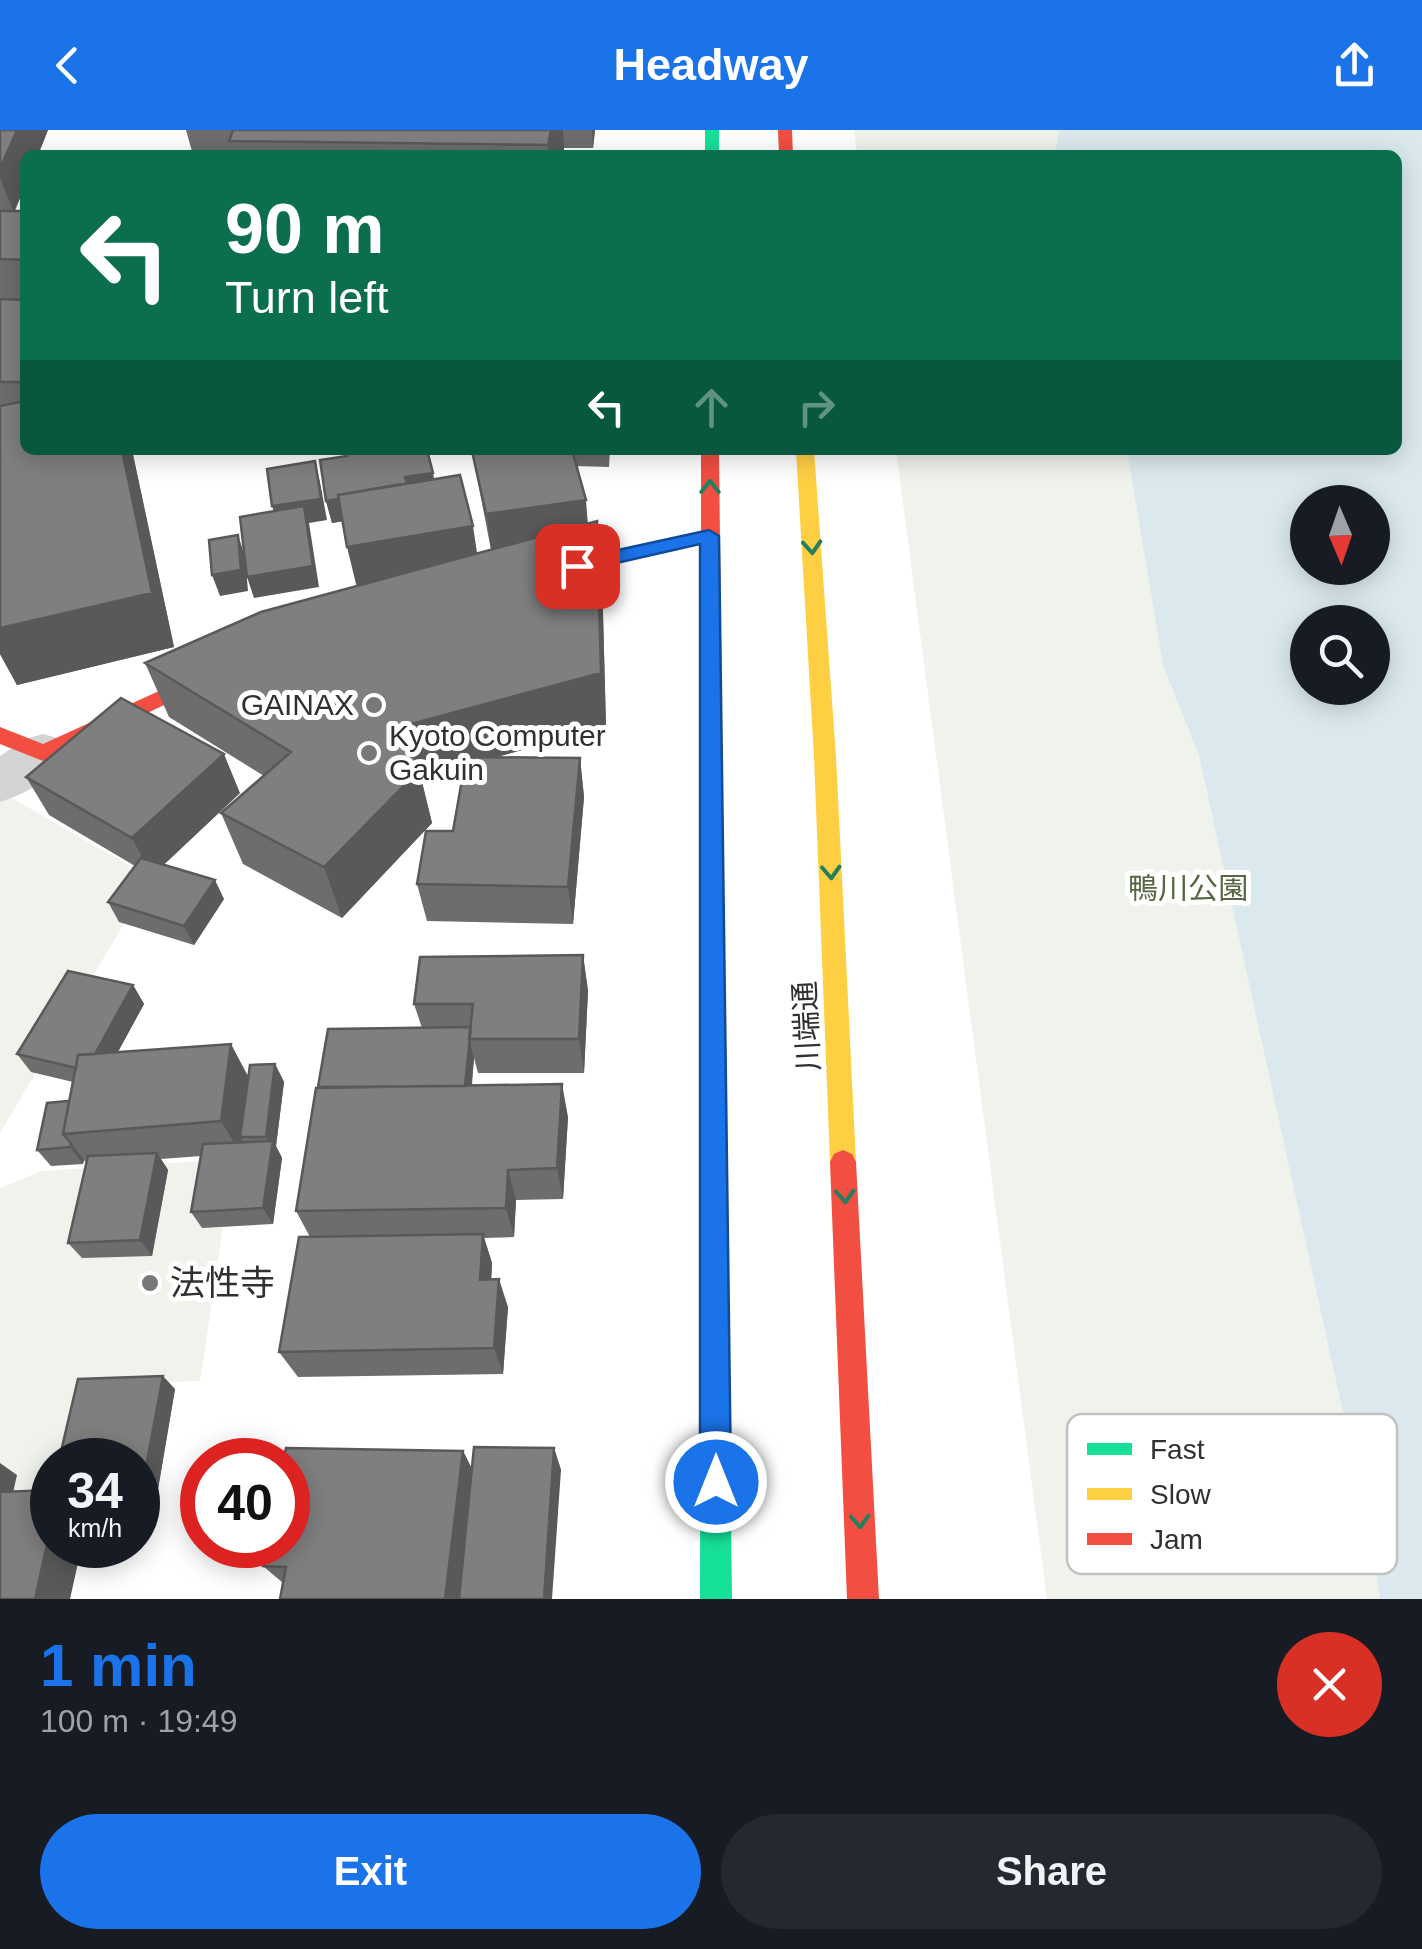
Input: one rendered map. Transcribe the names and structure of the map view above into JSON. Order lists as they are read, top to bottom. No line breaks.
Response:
{"streets":{"street":["川端通"]},"parks":["鴨川公園"],"places":["GAINAX","Kyoto Computer Gakuin","法性寺"],"legend":["Fast","Slow","Jam"],"north":"bottom","page":{"header":"Headway","turn":["90 m","Turn left"],"speed":"34 km/h","limit":"40","heading":["1 min","100 m · 19:49"],"buttons":["Exit","Share"]}}
